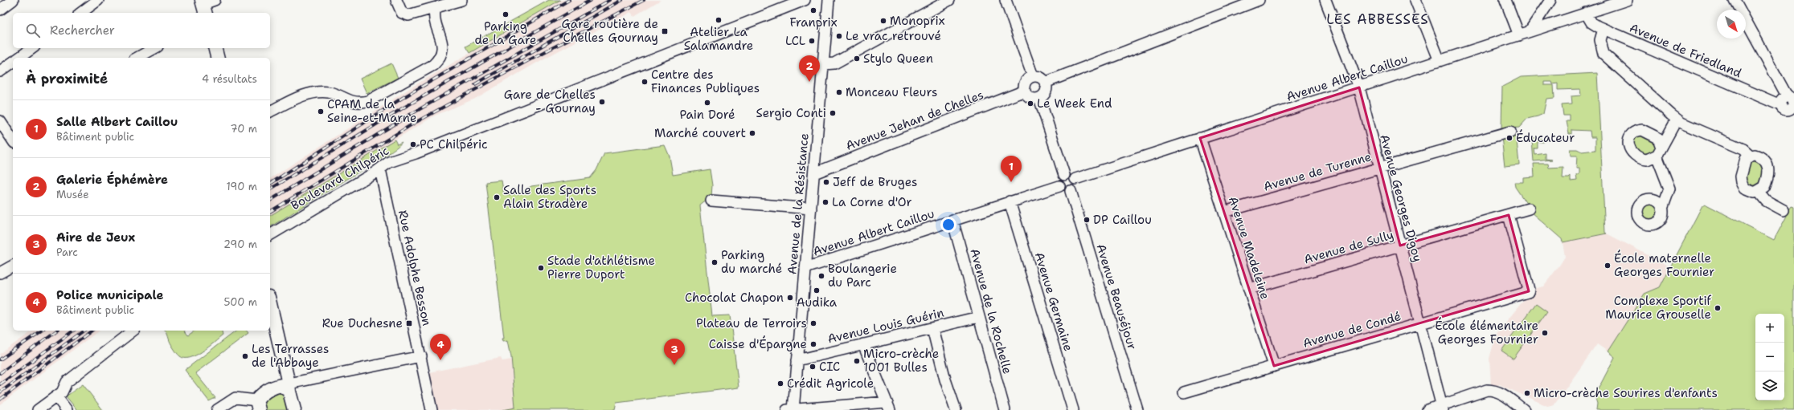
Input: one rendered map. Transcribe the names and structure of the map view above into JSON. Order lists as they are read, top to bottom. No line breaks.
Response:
{"streets":{"street":["Avenue de Friedland","Avenue Albert Caillou","Avenue Jehan de Chelles","Avenue de Turenne","Boulevard Chilpéric","Avenue Georges Digoy","Avenue de la Résistance","Avenue de Sully","Avenue Madeleine","Rue Adolphe Besson","Avenue Beauséjour","Avenue Germaine","Avenue de la Rochelle","Avenue Louis Guérin","Avenue de Condé"]},"crossings":[["Avenue de Friedland","Avenue Albert Caillou"],["Avenue Albert Caillou","Avenue Georges Digoy"],["Avenue Albert Caillou","Avenue de la Résistance"],["Avenue Albert Caillou","Avenue Madeleine"],["Avenue Albert Caillou","Avenue Beauséjour"],["Avenue Albert Caillou","Avenue Germaine"],["Avenue Albert Caillou","Avenue de la Rochelle"],["Avenue Jehan de Chelles","Avenue de la Résistance"],["Avenue de Turenne","Avenue Georges Digoy"],["Avenue de Turenne","Avenue Madeleine"],["Boulevard Chilpéric","Rue Adolphe Besson"],["Avenue Georges Digoy","Avenue de Sully"],["Avenue Georges Digoy","Avenue de Condé"],["Avenue de la Résistance","Avenue Louis Guérin"],["Avenue de Sully","Avenue Madeleine"],["Avenue de Sully","Avenue de Condé"],["Avenue Madeleine","Avenue de Condé"],["Avenue de la Rochelle","Avenue Louis Guérin"]],"districts":["LES ABBESSES"],"places":{"other":["Franprix","Parking de la Gare","Atelier La Salamandre","Monoprix","Le vrac retrouvé","LCL","Stylo Queen","Centre des Finances Publiques","Monceau Fleurs","Gare de Chelles - Gournay","Pain Doré","Le Week End","CPAM de la Seine-et-Marne","Sergio Conti","Marché couvert","Éducateur","PC Chilpéric","Jeff de Bruges","Salle des Sports Alain Stradère","La Corne d'Or","DP Caillou","Parking du marché","École maternelle Georges Fournier","Stade d'athlétisme Pierre Duport","Boulangerie du Parc","Audika","Chocolat Chapon","Complexe Sportif Maurice Grouselle","Plateau de Terroirs","École élémentaire Georges Fournier","Caisse d'Épargne","Les Terrasses de l'Abbaye","Micro-crèche 1001 Bulles","CIC","Crédit Agricole","Micro-crèche Sourires d'enfants"],"transit":["Gare routière de Chelles Gournay","Rue Duchesne"]},"north":"bottom right","page":{"search":"Rechercher","pins":["2","1","4","3"],"heading":["À proximité","4 résultats"],"list":[{"mark":"1","name":"Salle Albert Caillou","note":"Bâtiment public","value":"70 m"},{"mark":"2","name":"Galerie Éphémère","note":"Musée","value":"190 m"},{"mark":"3","name":"Aire de Jeux","note":"Parc","value":"290 m"},{"mark":"4","name":"Police municipale","note":"Bâtiment public","value":"500 m"}],"map_buttons":["+","−"]}}
